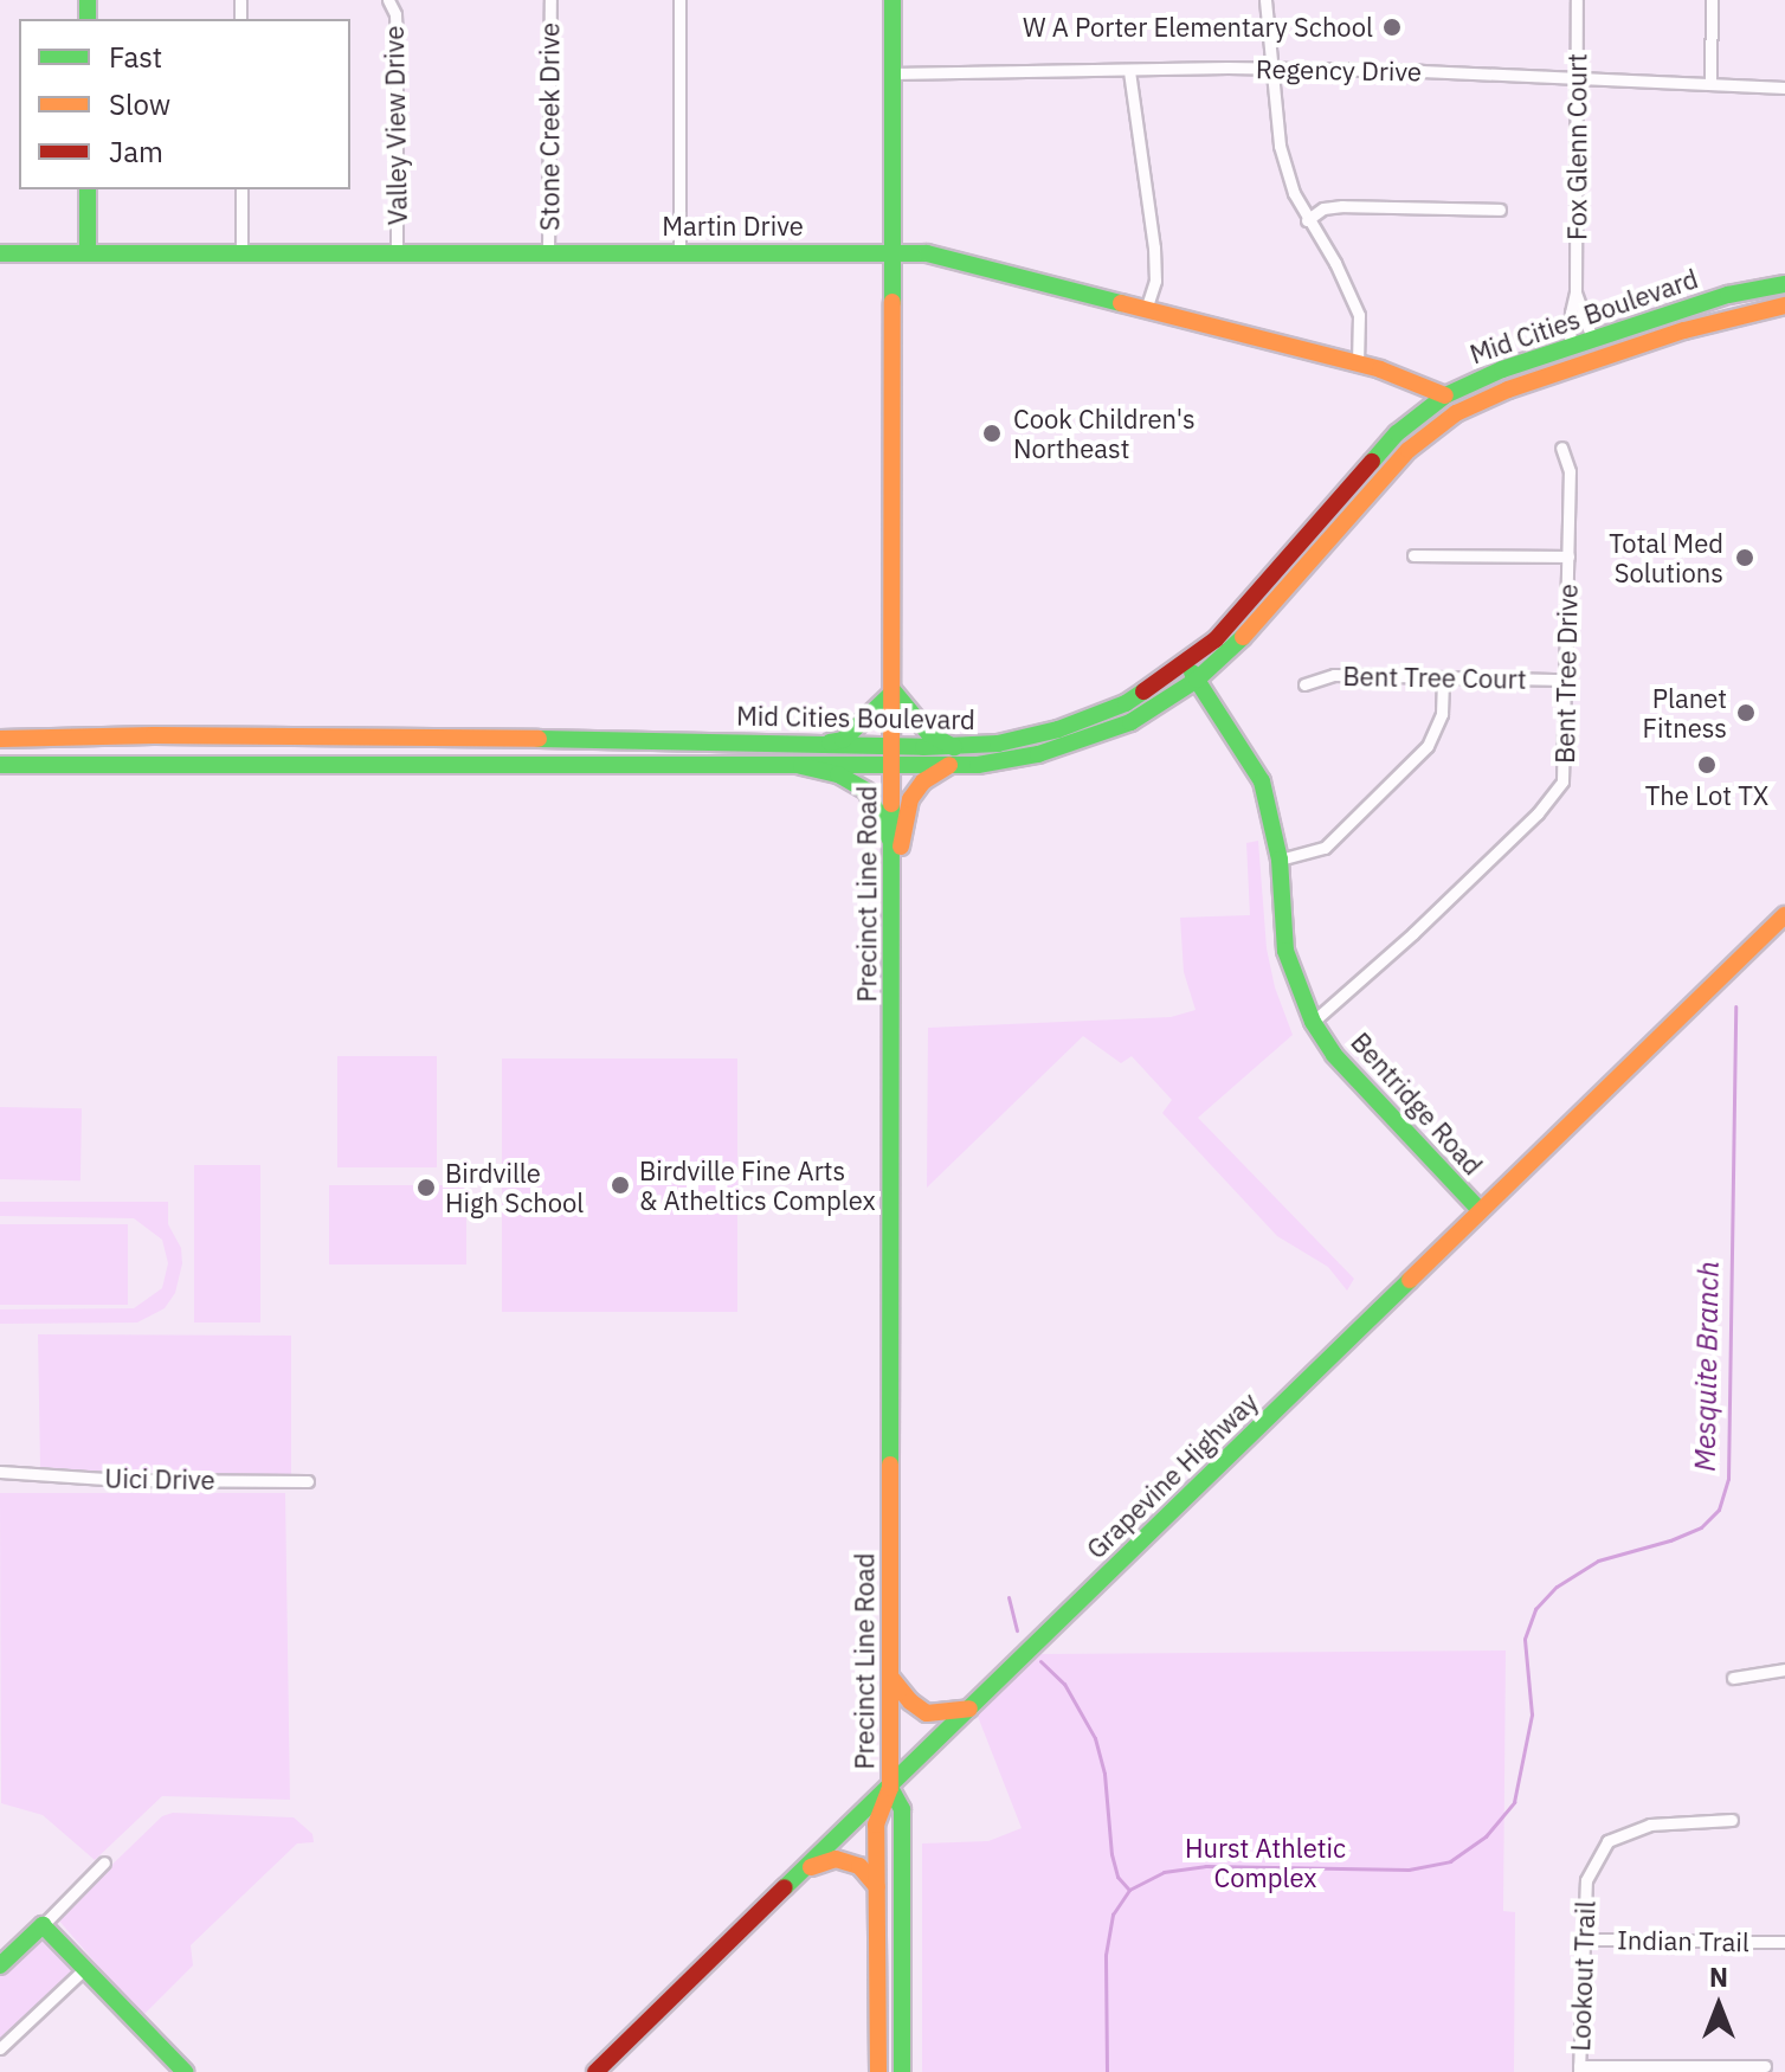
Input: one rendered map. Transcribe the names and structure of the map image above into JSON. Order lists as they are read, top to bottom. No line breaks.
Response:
{"streets":{"main road":["Martin Drive","Mid Cities Boulevard","Precinct Line Road","Bentridge Road","Grapevine Highway"],"street":["Regency Drive","Valley View Drive","Stone Creek Drive","Fox Glenn Court","Bent Tree Drive","Bent Tree Court","Uici Drive","Indian Trail","Lookout Trail"]},"crossings":[["Regency Drive","Fox Glenn Court"],["Regency Drive","Precinct Line Road"],["Valley View Drive","Martin Drive"],["Stone Creek Drive","Martin Drive"],["Fox Glenn Court","Mid Cities Boulevard"],["Martin Drive","Mid Cities Boulevard"],["Martin Drive","Precinct Line Road"],["Mid Cities Boulevard","Precinct Line Road"],["Mid Cities Boulevard","Bentridge Road"],["Bent Tree Drive","Bent Tree Court"],["Bent Tree Drive","Bentridge Road"],["Precinct Line Road","Grapevine Highway"],["Bentridge Road","Grapevine Highway"],["Indian Trail","Lookout Trail"]],"water":["Mesquite Branch"],"parks":["Hurst Athletic Complex"],"places":["W A Porter Elementary School","Cook Children's Northeast","Total Med Solutions","Planet Fitness","The Lot TX","Birdville Fine Arts & Atheltics Complex","Birdville High School"],"legend":["Fast","Slow","Jam"],"north":"top"}
